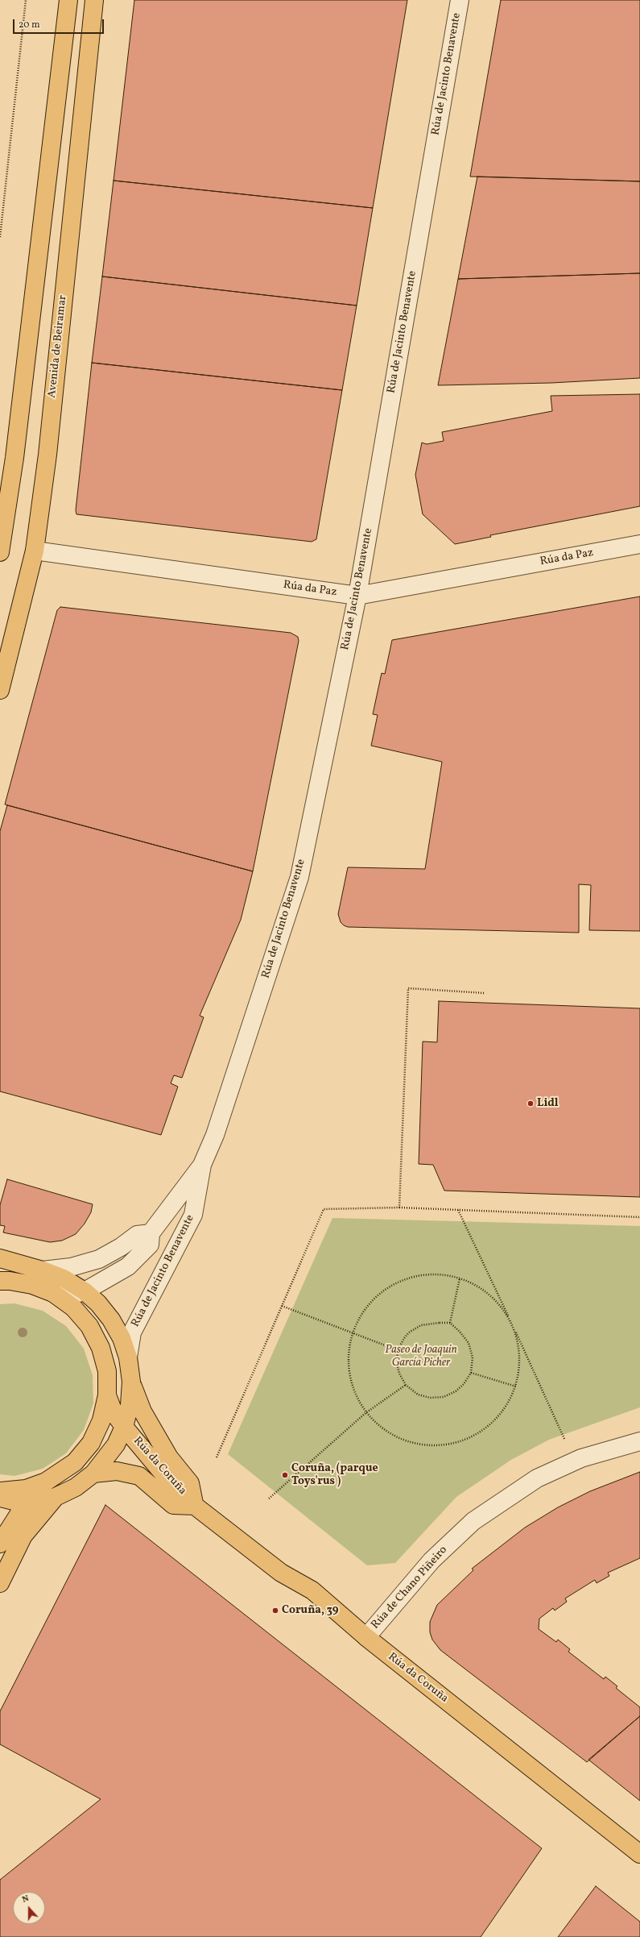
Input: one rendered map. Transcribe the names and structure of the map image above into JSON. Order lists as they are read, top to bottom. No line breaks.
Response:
{"streets":{"main road":["Avenida de Beiramar","Rúa da Coruña"],"street":["Rúa de Jacinto Benavente","Rúa da Paz","Rúa de Chano Piñeiro"]},"crossings":[["Rúa de Jacinto Benavente","Rúa da Paz"],["Avenida de Beiramar","Rúa da Paz"],["Rúa da Coruña","Rúa de Chano Piñeiro"]],"parks":["Paseo de Joaquin García Picher"],"places":["Lidl","Coruña, (parque Toys'rus )","Coruña, 39"],"scale_bar":"20 m","north":"top"}
